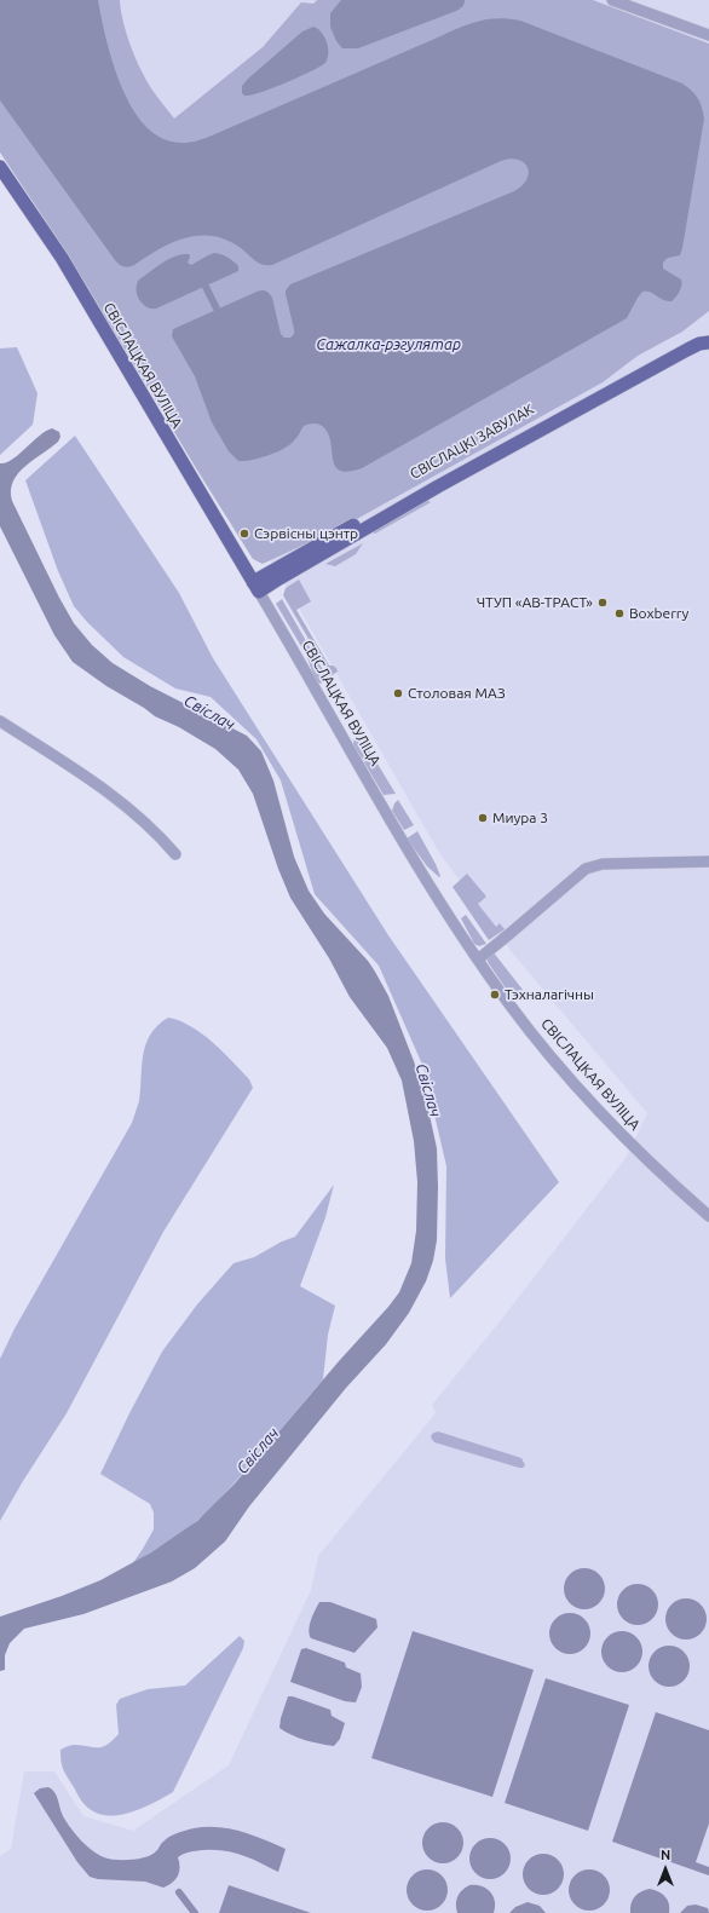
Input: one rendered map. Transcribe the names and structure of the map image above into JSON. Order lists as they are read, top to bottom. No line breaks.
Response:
{"streets":{"main road":["СВІСЛАЦКАЯ ВУЛІЦА","СВІСЛАЦКІ ЗАВУЛАК"]},"crossings":[["СВІСЛАЦКАЯ ВУЛІЦА","СВІСЛАЦКІ ЗАВУЛАК"]],"water":["Сажалка-рэгулятар","Свіслач"],"places":["Сэрвісны цэнтр","ЧТУП «АВ-ТРАСТ»","Boxberry","Столовая МАЗ","Миура 3","Тэхналагічны"],"north":"top"}
